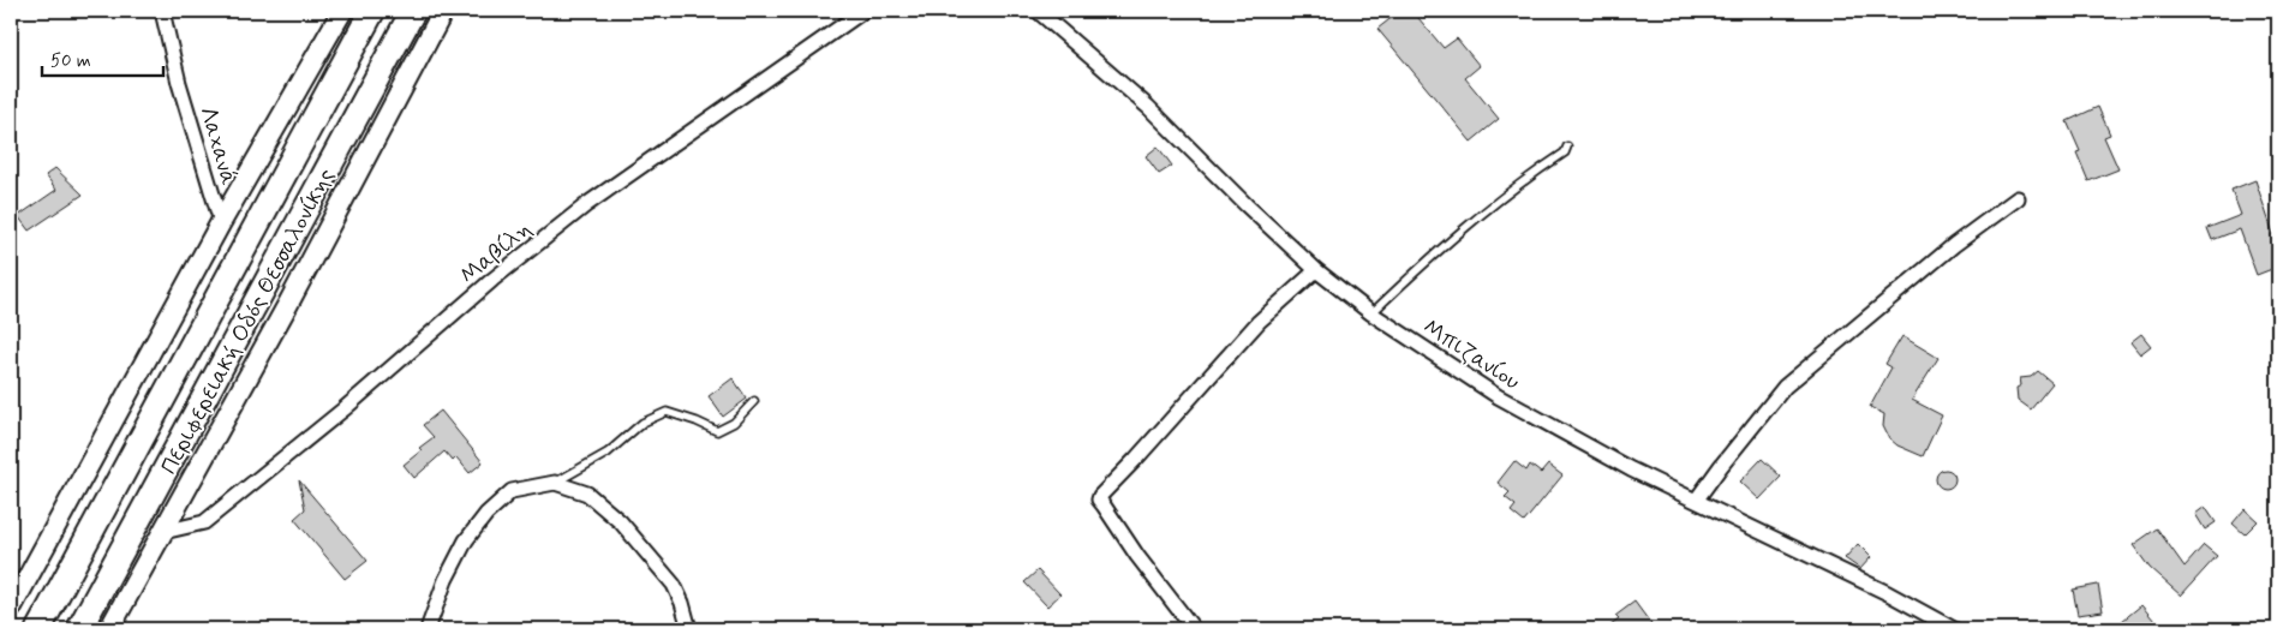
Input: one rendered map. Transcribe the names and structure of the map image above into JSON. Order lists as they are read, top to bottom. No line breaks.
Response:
{"streets":{"highway":["Περιφερειακή Οδός Θεσσαλονίκης"],"street":["Λαχανά","Μαβίλη","Μπιζανίου"]},"scale_bar":"50 m"}
